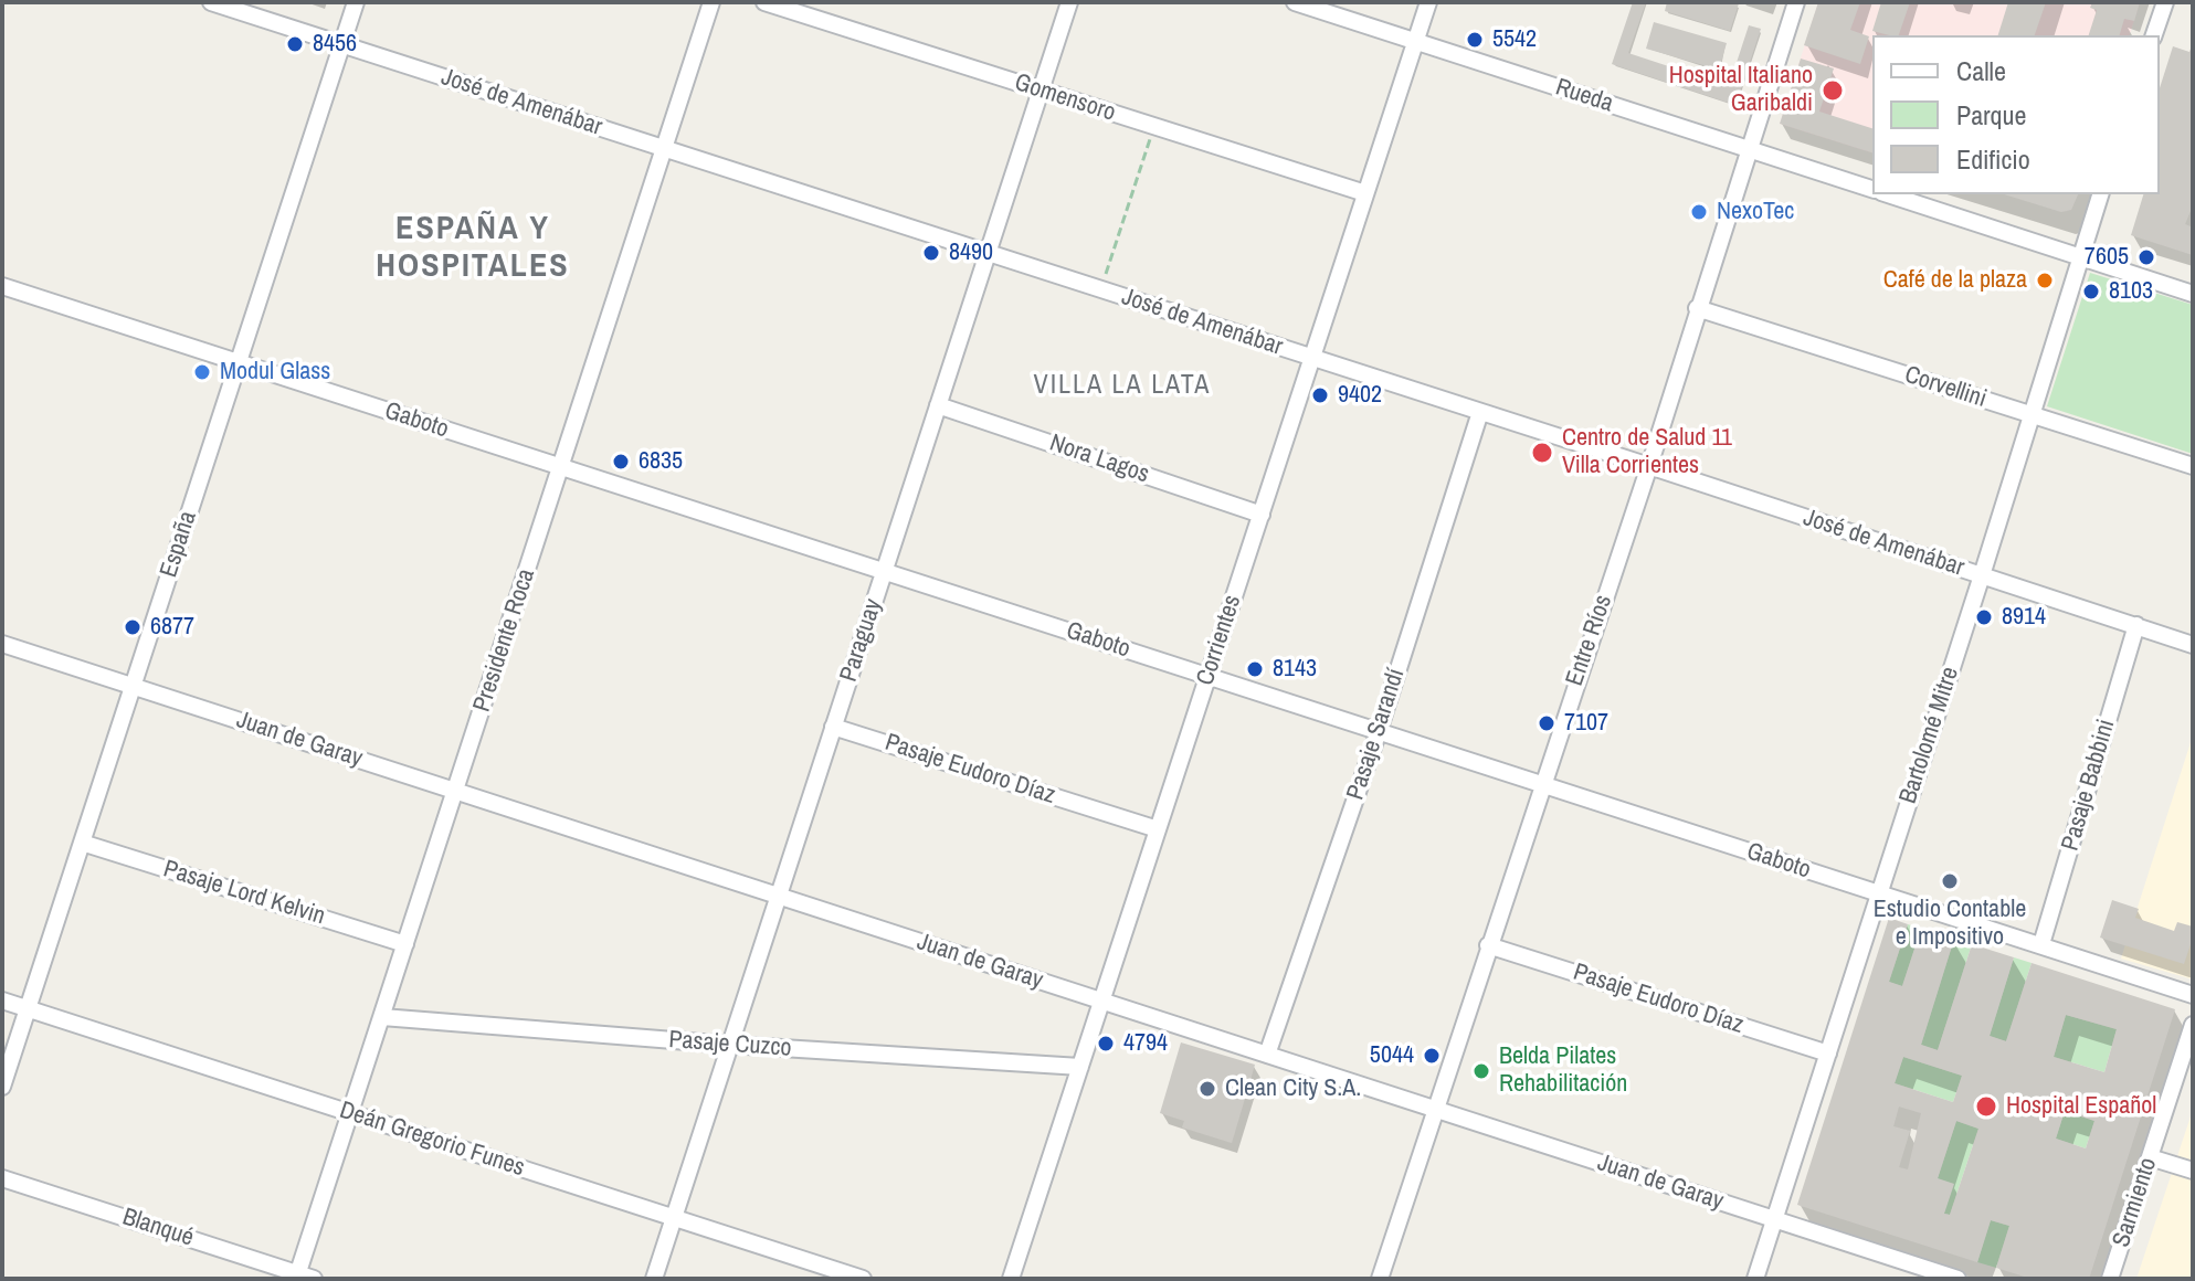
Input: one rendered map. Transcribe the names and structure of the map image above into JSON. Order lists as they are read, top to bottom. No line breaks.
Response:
{"streets":{"street":["Rueda","Gomensoro","José de Amenábar","Corvellini","Gaboto","Nora Lagos","España","Presidente Roca","Paraguay","Corrientes","Entre Ríos","Pasaje Sarandí","Bartolomé Mitre","Juan de Garay","Pasaje Eudoro Díaz","Pasaje Babbini","Pasaje Lord Kelvin","Pasaje Cuzco","Deán Gregorio Funes","Sarmiento","Blanqué"]},"crossings":[["Rueda","Corrientes"],["Rueda","Entre Ríos"],["Rueda","Bartolomé Mitre"],["Gomensoro","Paraguay"],["Gomensoro","Corrientes"],["José de Amenábar","España"],["José de Amenábar","Presidente Roca"],["José de Amenábar","Paraguay"],["José de Amenábar","Corrientes"],["José de Amenábar","Entre Ríos"],["José de Amenábar","Pasaje Sarandí"],["José de Amenábar","Bartolomé Mitre"],["José de Amenábar","Pasaje Babbini"],["Corvellini","Entre Ríos"],["Corvellini","Bartolomé Mitre"],["Gaboto","España"],["Gaboto","Presidente Roca"],["Gaboto","Paraguay"],["Gaboto","Corrientes"],["Gaboto","Entre Ríos"],["Gaboto","Pasaje Sarandí"],["Gaboto","Bartolomé Mitre"],["Gaboto","Pasaje Babbini"],["Nora Lagos","Paraguay"],["Nora Lagos","Corrientes"],["España","Juan de Garay"],["España","Pasaje Lord Kelvin"],["España","Deán Gregorio Funes"],["Presidente Roca","Juan de Garay"],["Presidente Roca","Pasaje Lord Kelvin"],["Presidente Roca","Pasaje Cuzco"],["Presidente Roca","Deán Gregorio Funes"],["Presidente Roca","Blanqué"],["Paraguay","Juan de Garay"],["Paraguay","Pasaje Eudoro Díaz"],["Paraguay","Pasaje Cuzco"],["Paraguay","Deán Gregorio Funes"],["Corrientes","Juan de Garay"],["Corrientes","Pasaje Eudoro Díaz"],["Corrientes","Pasaje Cuzco"],["Entre Ríos","Juan de Garay"],["Entre Ríos","Pasaje Eudoro Díaz"],["Pasaje Sarandí","Juan de Garay"],["Bartolomé Mitre","Juan de Garay"],["Bartolomé Mitre","Pasaje Eudoro Díaz"]],"districts":["ESPAÑA Y HOSPITALES","VILLA LA LATA"],"places":["5542","8456","Hospital Italiano Garibaldi","NexoTec","8490","7605","Café de la plaza","8103","Modul Glass","9402","Centro de Salud 11 Villa Corrientes","6835","8914","6877","8143","7107","Estudio Contable e Impositivo","4794","5044","Belda Pilates Rehabilitación","Clean City S.A.","Hospital Español"],"legend":["Calle","Parque","Edificio"]}
